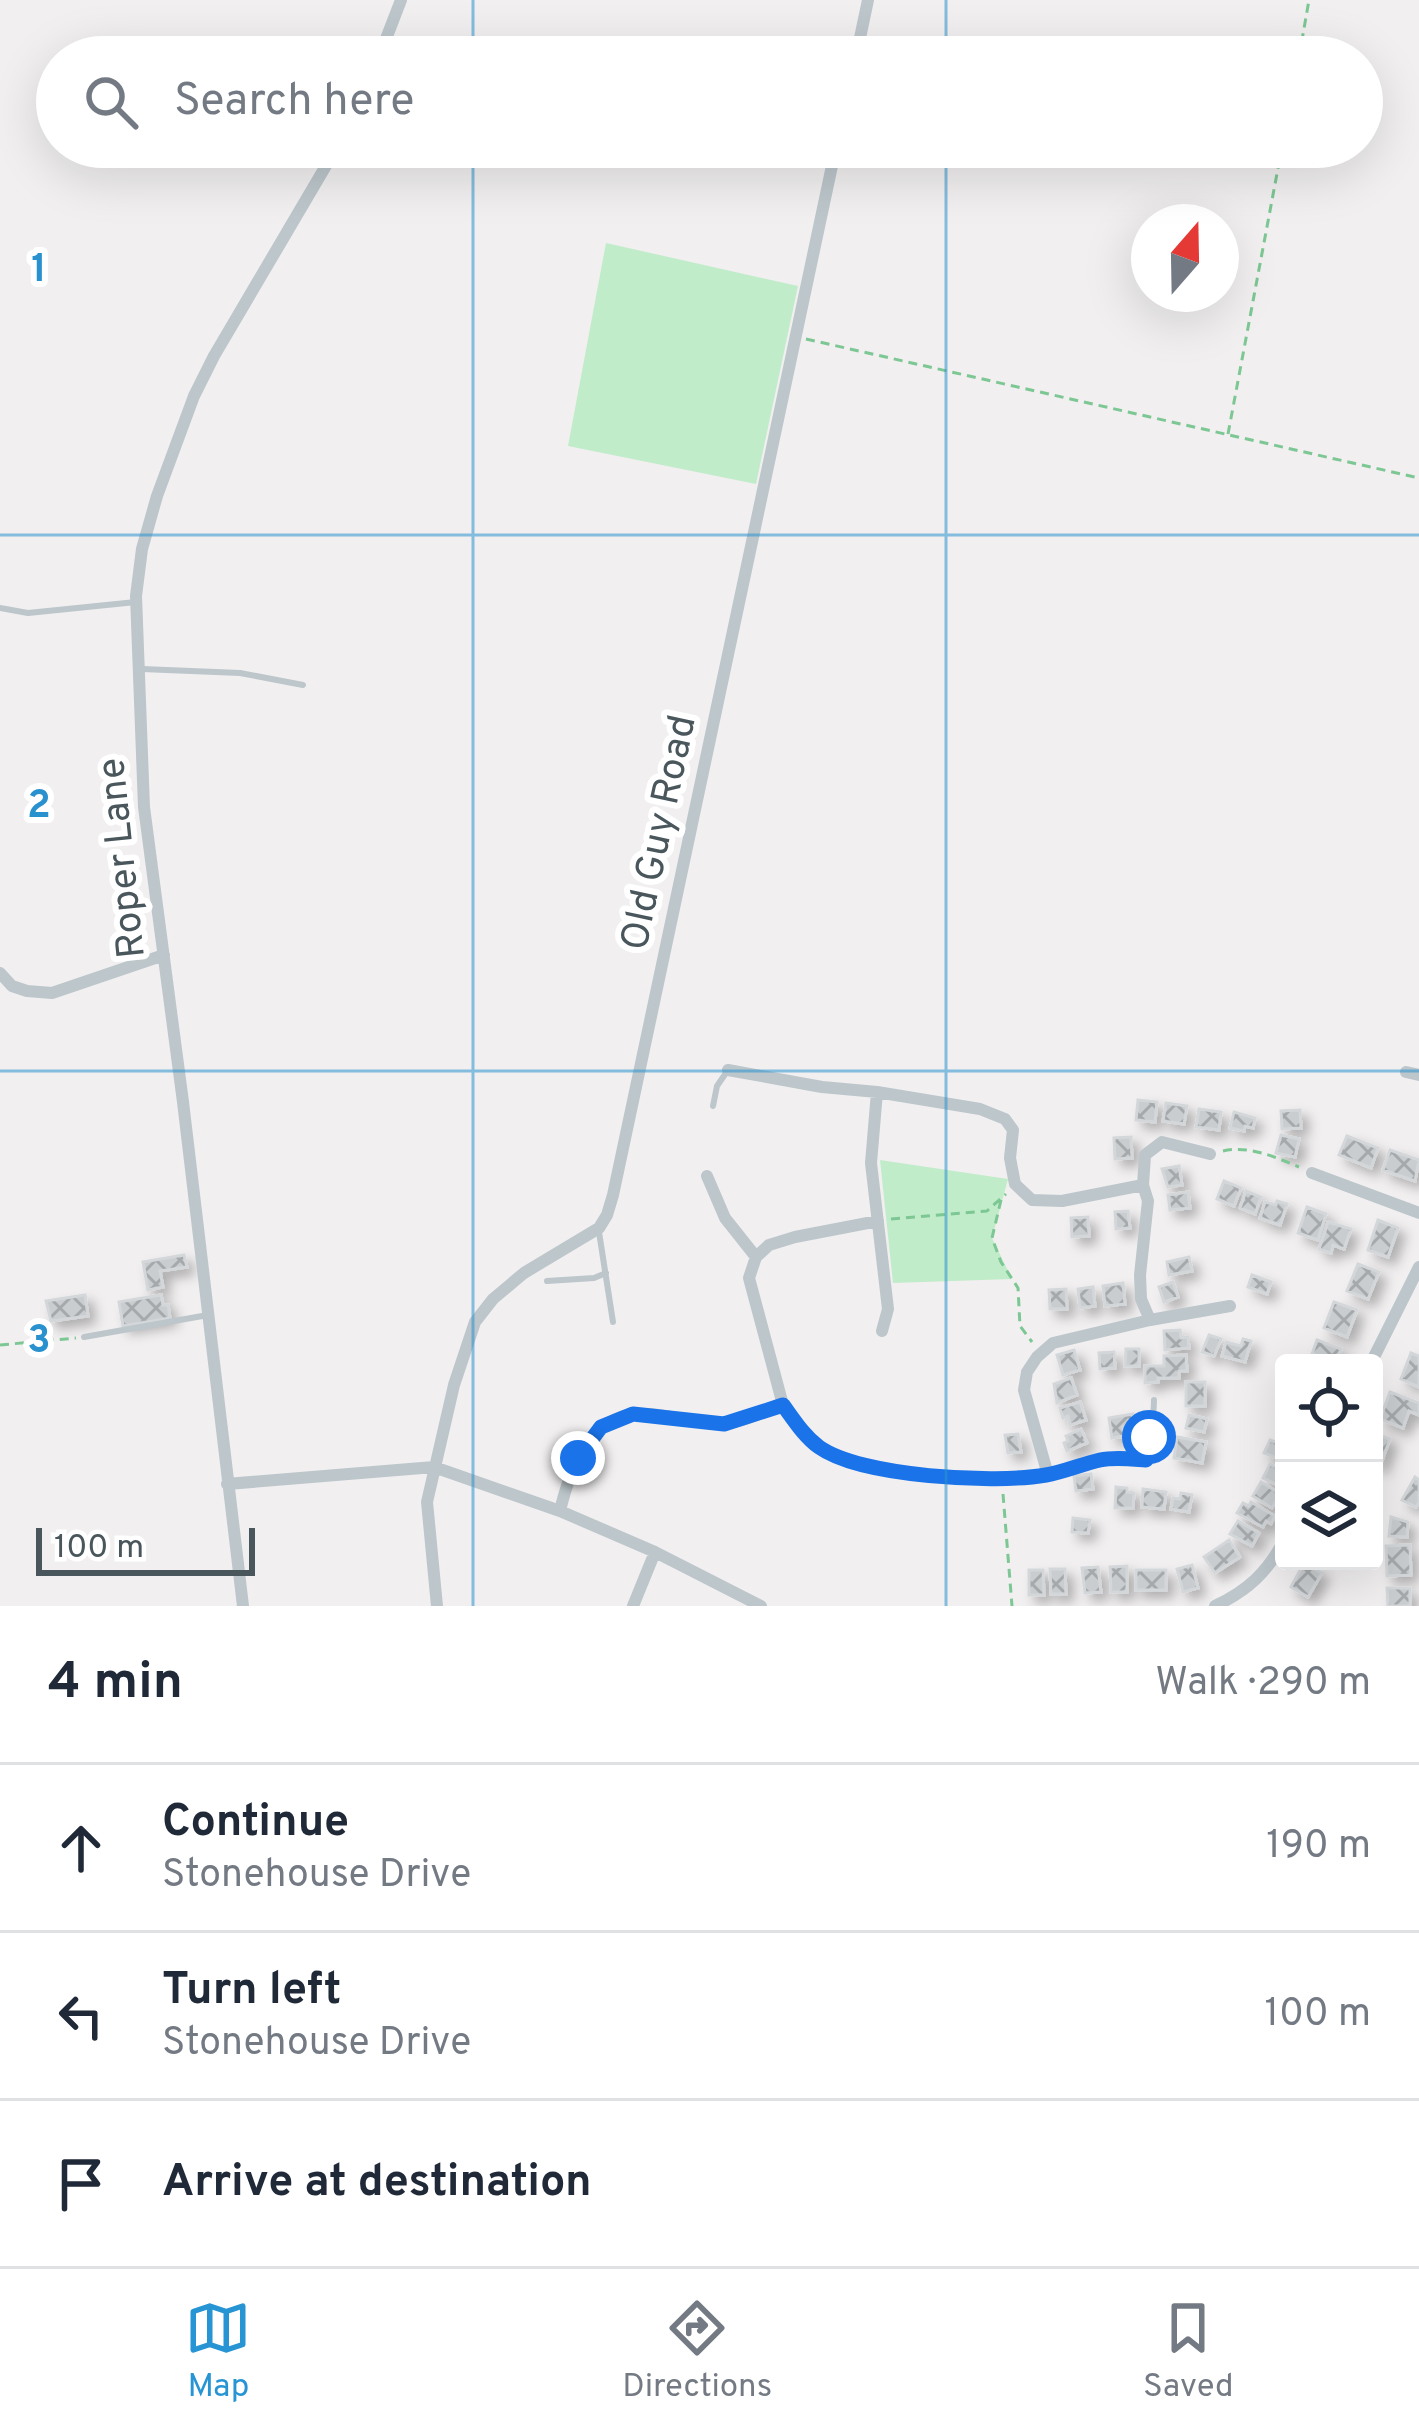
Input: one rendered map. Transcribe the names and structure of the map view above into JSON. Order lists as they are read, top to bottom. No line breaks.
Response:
{"streets":{"street":["Old Guy Road","Roper Lane"]},"scale_bar":"100 m","north":"top","page":{"search":"Search here","scale":"100 m","heading":["4 min","Walk · 290 m"],"list":[["Continue","Stonehouse Drive","190 m"],["Turn left","Stonehouse Drive","100 m"],"Arrive at destination"],"nav":["Map","Directions","Saved"]},"grid":{"rows":["1","2","3"]}}
